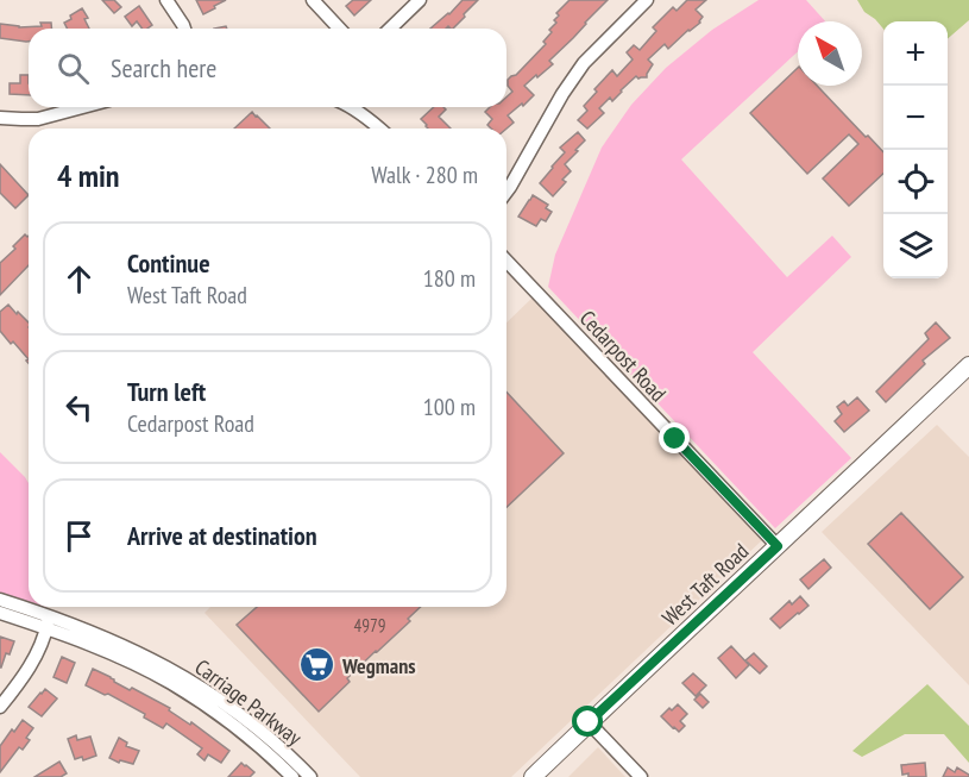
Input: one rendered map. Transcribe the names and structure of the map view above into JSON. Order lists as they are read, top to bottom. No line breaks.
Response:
{"streets":{"main road":["West Taft Road"],"street":["Cedarpost Road","Carriage Parkway"]},"crossings":[["Cedarpost Road","West Taft Road"]],"places":{"supermarket":["Wegmans"]},"house_numbers":["4979"],"north":"top left","page":{"map_buttons":["+","−"],"search":"Search here","heading":["4 min","Walk · 280 m"],"list":[["Continue","West Taft Road","180 m"],["Turn left","Cedarpost Road","100 m"],"Arrive at destination"]}}
